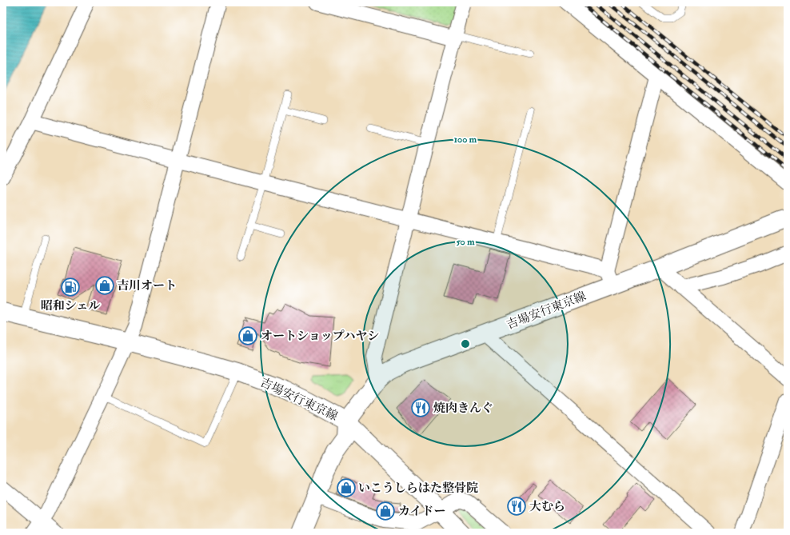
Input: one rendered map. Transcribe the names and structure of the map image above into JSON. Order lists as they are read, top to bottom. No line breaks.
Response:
{"streets":{"main road":["吉場安行東京線"]},"places":{"shop":["吉川オート","オートショップハヤシ","いこうしらはた整骨院","カイドー"],"fuel station":["昭和シェル"],"restaurant":["焼肉きんぐ","大むら"]},"rings":["100 m","50 m"]}
